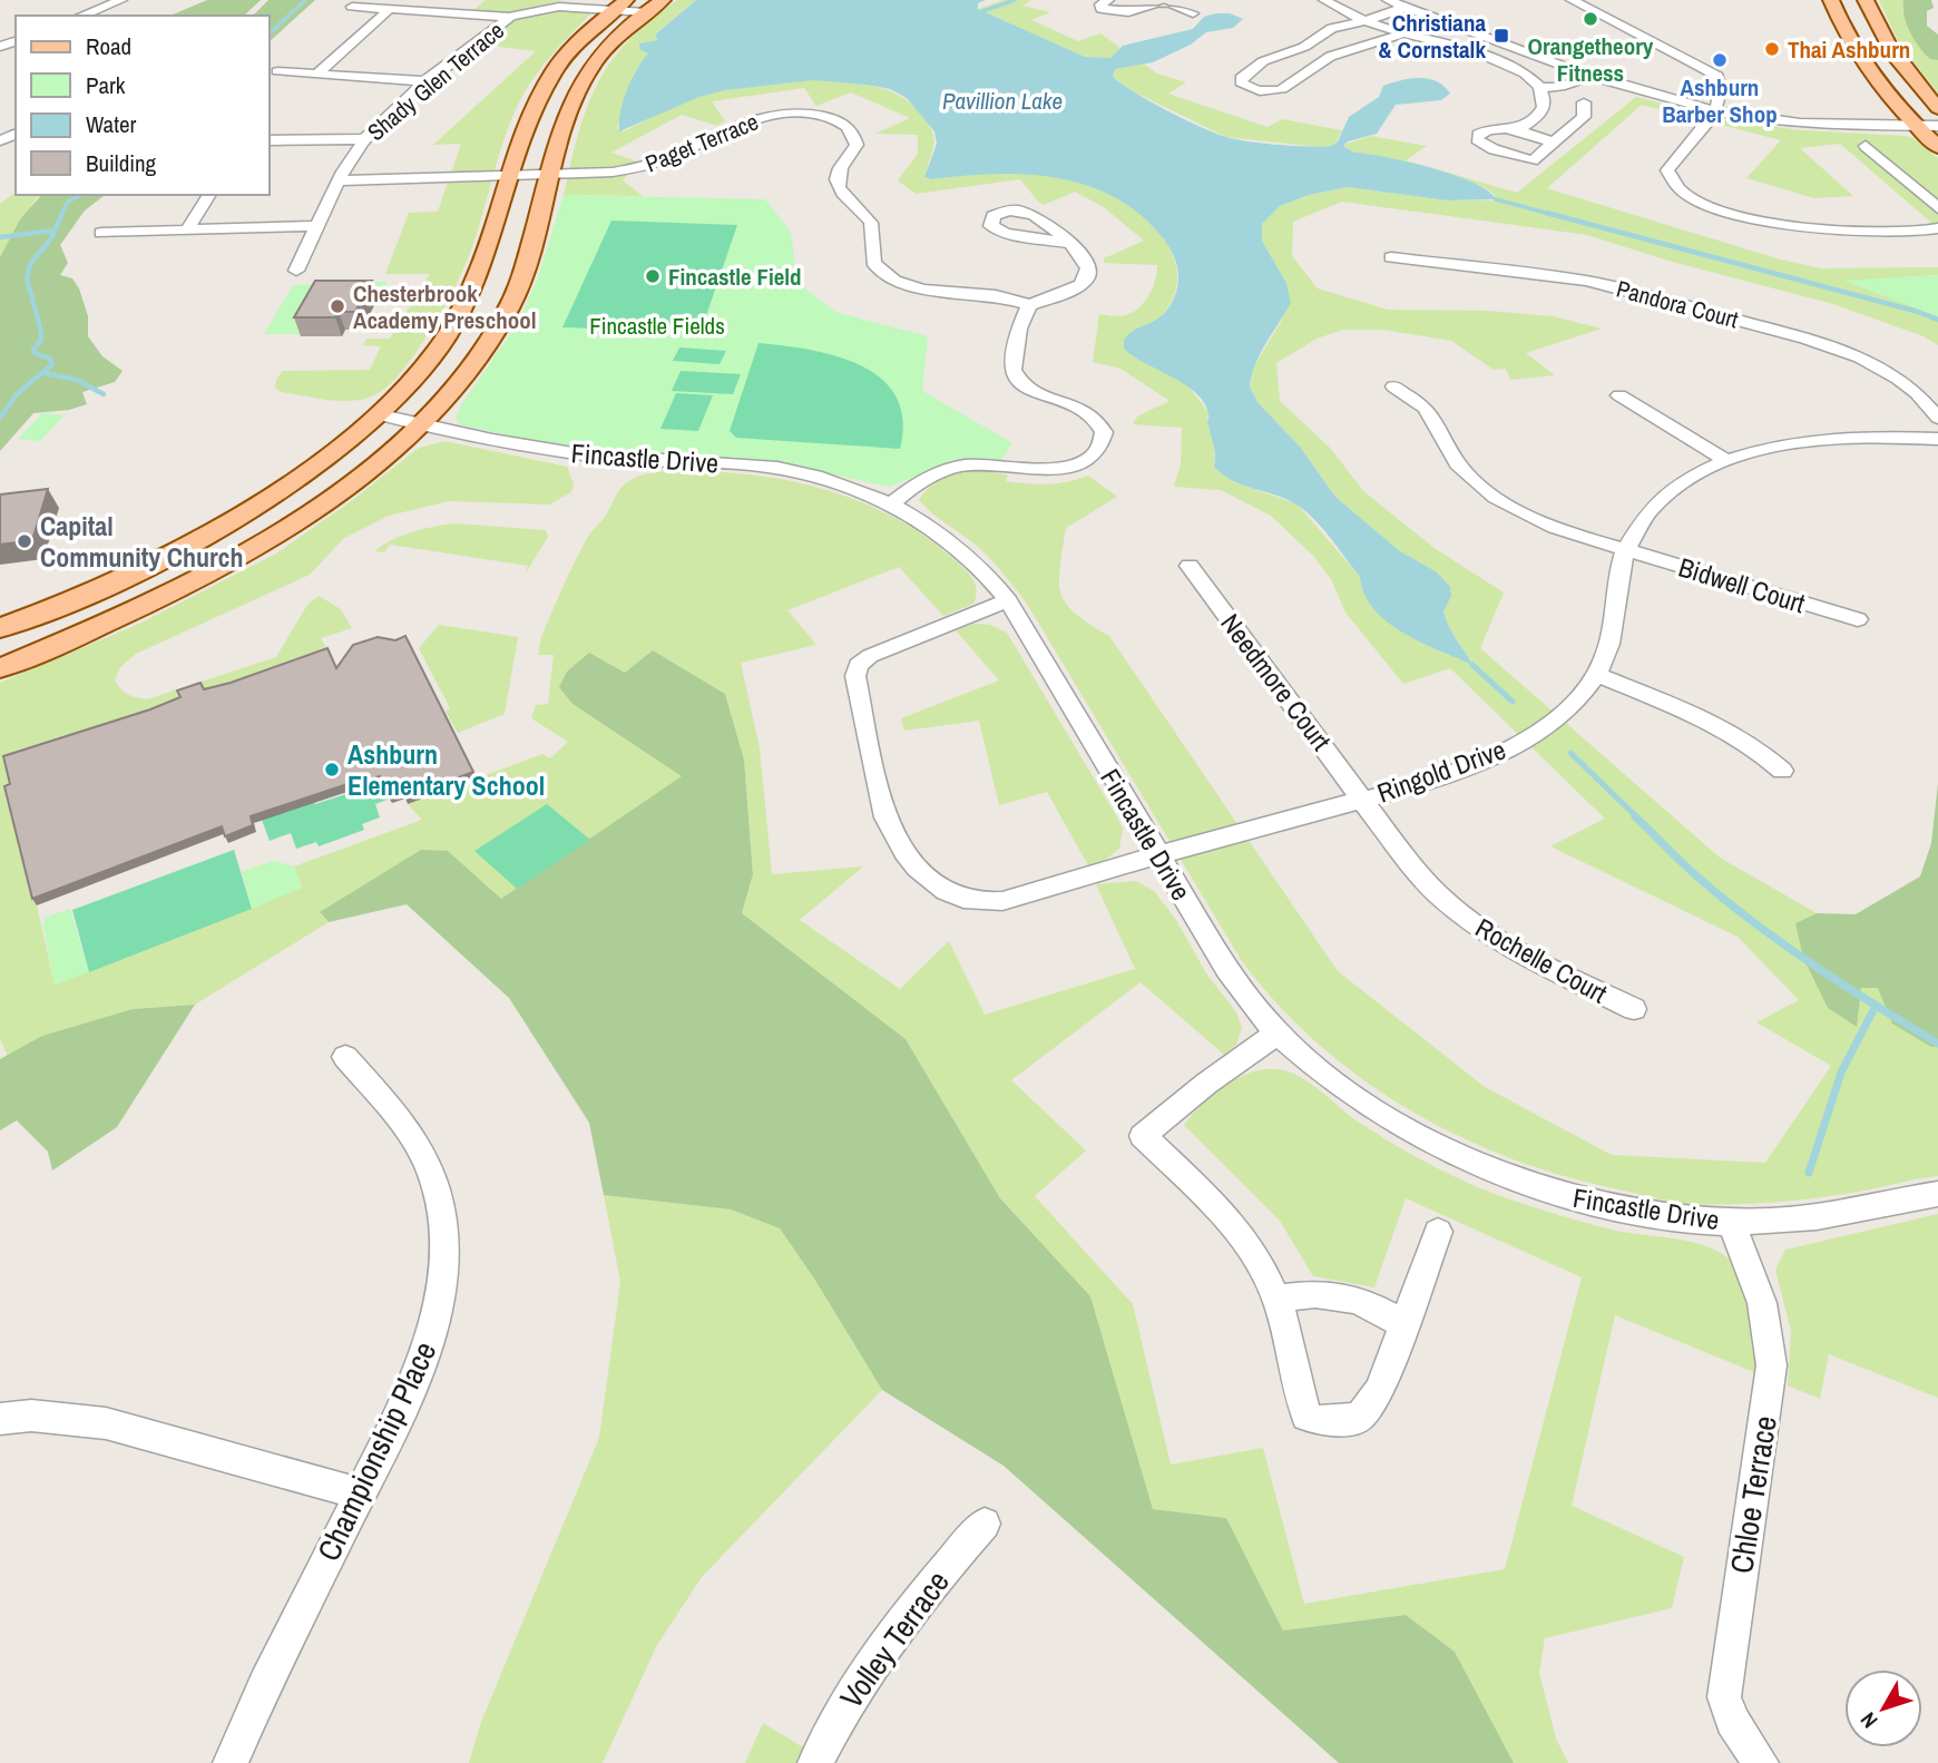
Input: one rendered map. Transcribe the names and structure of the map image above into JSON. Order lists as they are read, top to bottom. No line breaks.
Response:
{"streets":{"street":["Shady Glen Terrace","Paget Terrace","Pandora Court","Fincastle Drive","Bidwell Court","Needmore Court","Ringold Drive","Rochelle Court","Championship Place","Chloe Terrace","Volley Terrace"]},"crossings":[["Shady Glen Terrace","Paget Terrace"],["Fincastle Drive","Ringold Drive"],["Fincastle Drive","Chloe Terrace"],["Bidwell Court","Ringold Drive"],["Needmore Court","Ringold Drive"],["Needmore Court","Rochelle Court"],["Ringold Drive","Rochelle Court"]],"water":["Pavillion Lake"],"parks":["Fincastle Fields"],"places":{"other":["Orangetheory Fitness","Thai Ashburn","Ashburn Barber Shop","Fincastle Field","Chesterbrook Academy Preschool","Capital Community Church","Ashburn Elementary School"],"transit":["Christiana & Cornstalk"]},"legend":["Road","Park","Water","Building"],"north":"bottom left"}
